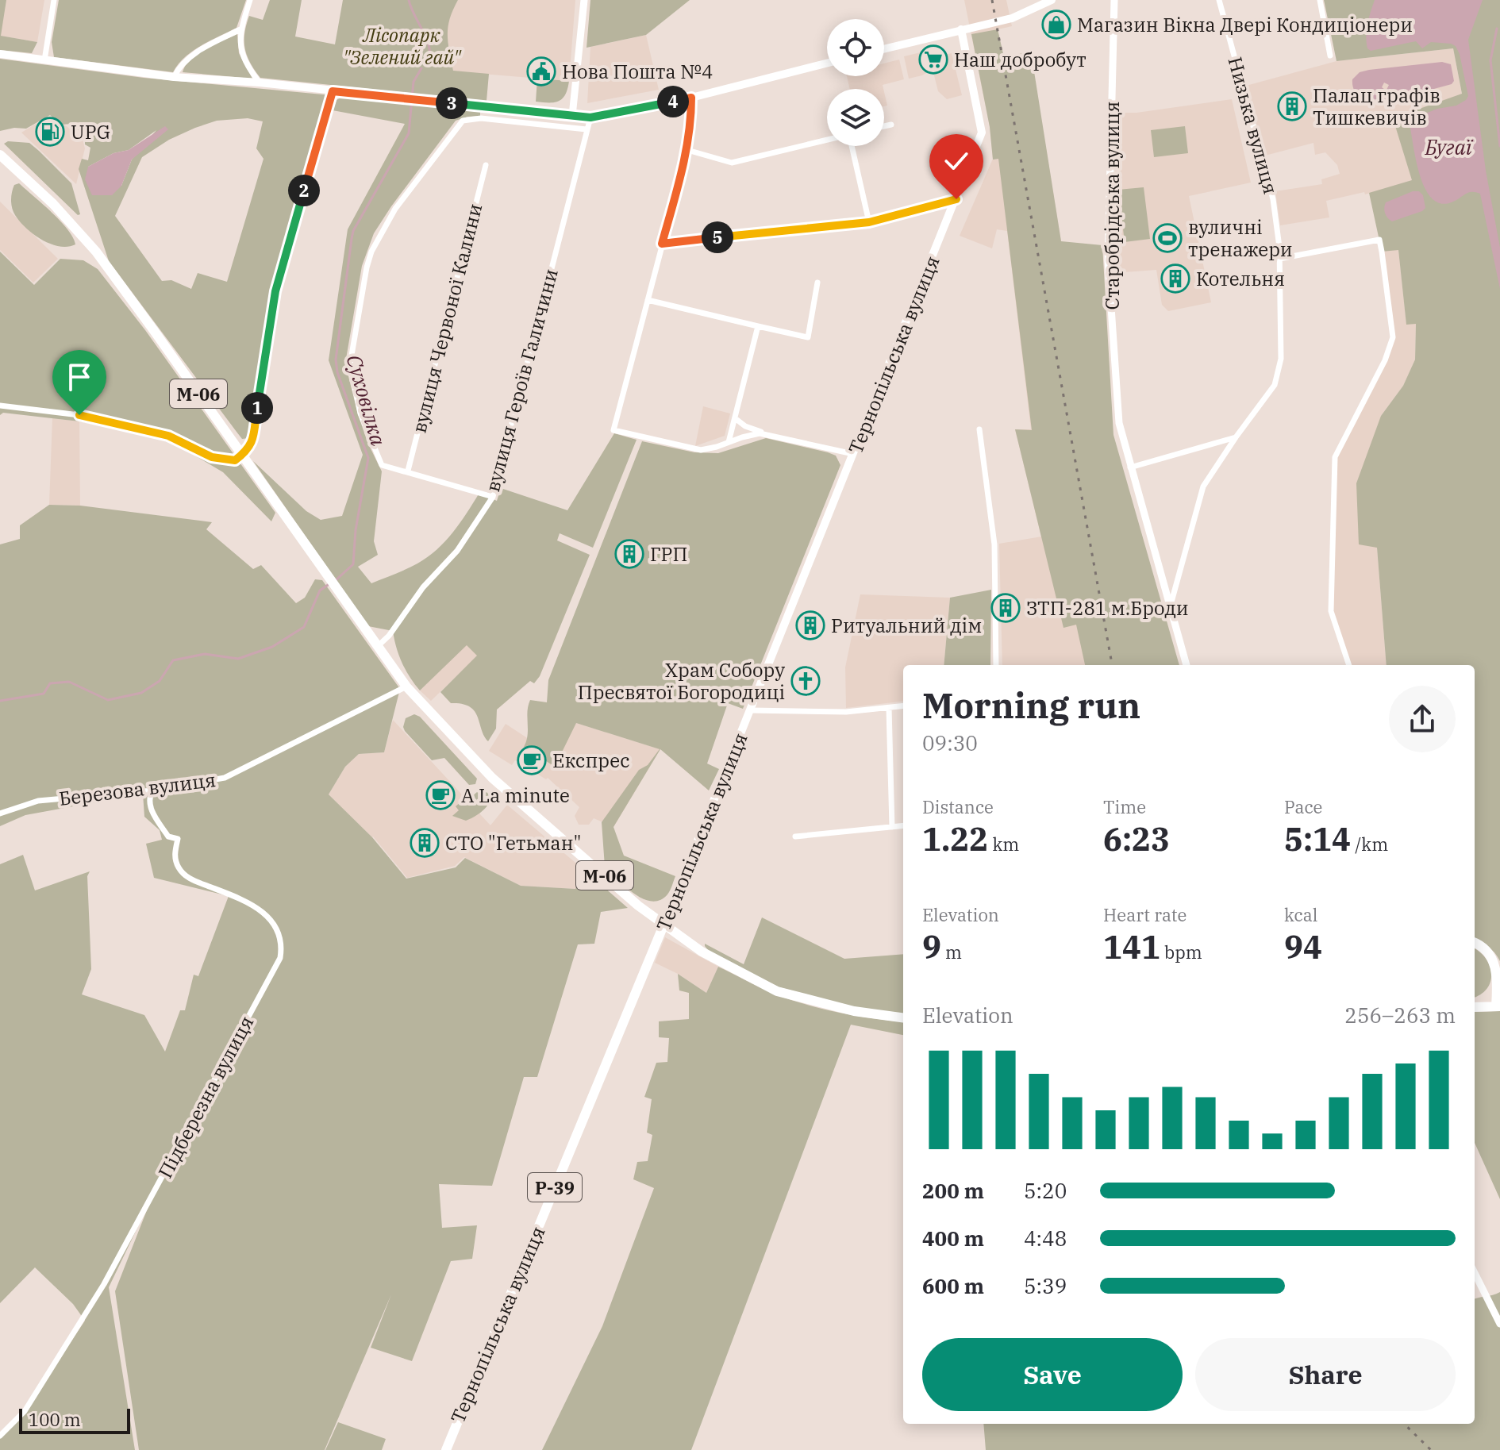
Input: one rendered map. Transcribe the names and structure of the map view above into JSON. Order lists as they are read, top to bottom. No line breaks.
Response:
{"streets":{"main road":["Тернопільська вулиця","М-06","Р-39"],"street":["Низька вулиця","Старобрідська вулиця","вулиця Червоної Калини","вулиця Героїв Галичини","Березова вулиця","Підберезна вулиця"]},"crossings":[["Низька вулиця","Старобрідська вулиця"],["Тернопільська вулиця","М-06"],["вулиця Героїв Галичини","М-06"],["М-06","Березова вулиця"],["Березова вулиця","Підберезна вулиця"]],"water":["Бугаї","Суховілка"],"parks":["Лісопарк \"Зелений гай\""],"places":{"shop":["Магазин Вікна Двері Кондиціонери"],"supermarket":["Наш добробут"],"public building":["Нова Пошта №4"],"building":["Палац графів Тишкевичів","Котельня","ГРП","ЗТП-281 м.Броди","Ритуальний дім","СТО \"Гетьман\""],"fuel station":["UPG"],"sports":["вуличні тренажери"],"church":["Храм Собору Пресвятої Богородиці"],"cafe":["Експрес","A La minute"]},"scale_bar":"100 m","page":{"pins":["4","3","2","5","1"],"heading":["Morning run","09:30"],"stats":[["Distance","1.22 km"],["Time","6:23"],["Pace","5:14 /km"],["Elevation","9 m"],["Heart rate","141 bpm"],["kcal","94"]],"chart":["Elevation","256–263 m"],"list":[{"name":"200 m","note":"5:20"},{"name":"400 m","note":"4:48"},{"name":"600 m","note":"5:39"}],"buttons":["Save","Share"],"scale":"100 m"}}
